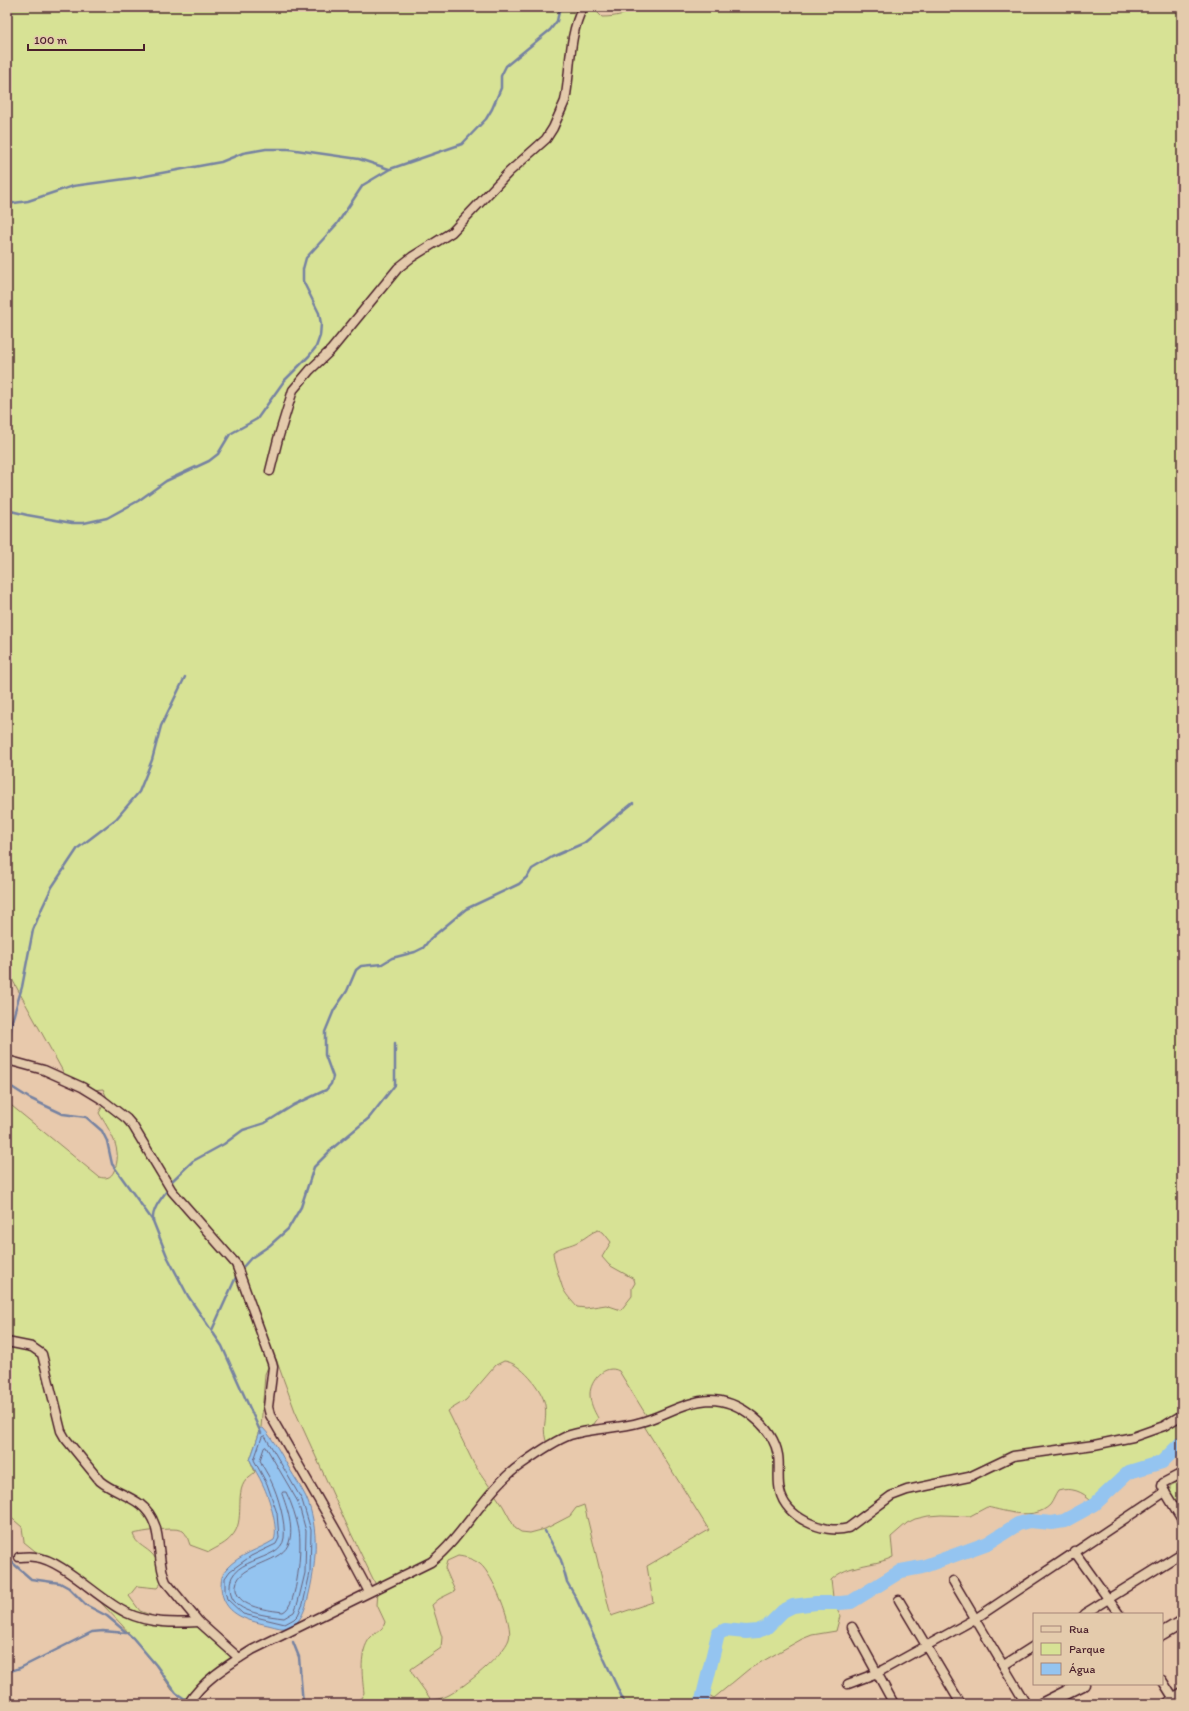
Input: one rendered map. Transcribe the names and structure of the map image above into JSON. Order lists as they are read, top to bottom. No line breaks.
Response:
{"legend":["Rua","Parque","Água"],"scale_bar":"100 m"}
